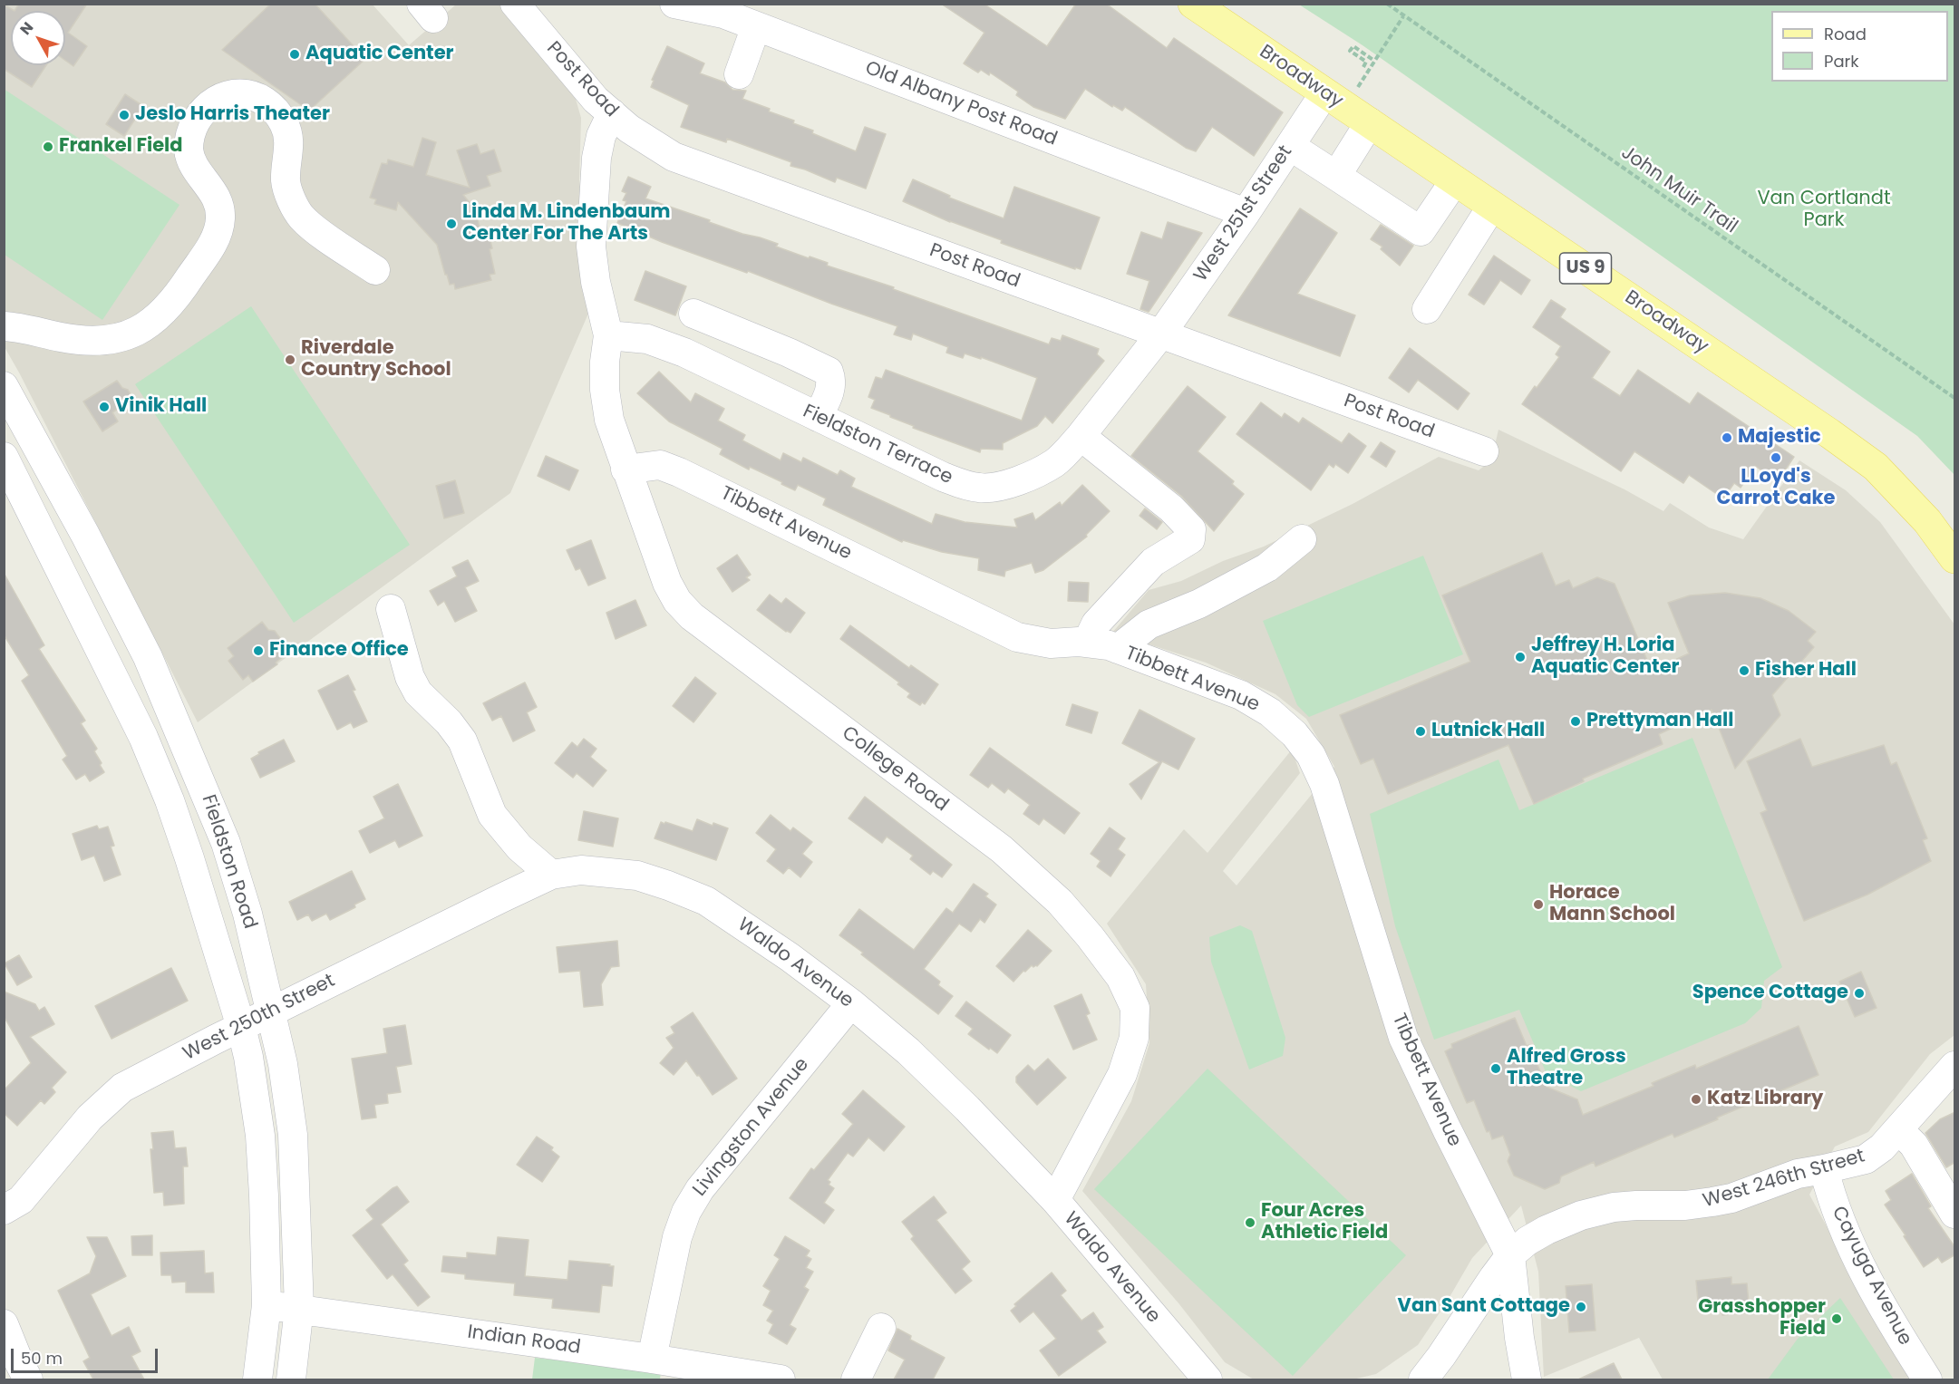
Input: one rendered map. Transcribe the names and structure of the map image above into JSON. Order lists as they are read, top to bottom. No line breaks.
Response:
{"streets":{"main road":["Broadway","US 9"],"street":["Post Road","Old Albany Post Road","West 251st Street","Fieldston Terrace","Tibbett Avenue","College Road","Fieldston Road","Waldo Avenue","West 250th Street","Livingston Avenue","West 246th Street","Cayuga Avenue","Indian Road"],"path":["John Muir Trail"]},"crossings":[["Broadway","West 251st Street"],["Post Road","West 251st Street"],["Post Road","Fieldston Terrace"],["Old Albany Post Road","West 251st Street"],["West 251st Street","Fieldston Terrace"],["Fieldston Terrace","College Road"],["Tibbett Avenue","College Road"],["Tibbett Avenue","West 246th Street"],["College Road","Waldo Avenue"],["Fieldston Road","West 250th Street"],["Fieldston Road","Indian Road"],["Waldo Avenue","West 250th Street"],["Waldo Avenue","Livingston Avenue"],["Livingston Avenue","Indian Road"],["West 246th Street","Cayuga Avenue"]],"parks":["Van Cortlandt Park"],"places":["Aquatic Center","Jeslo Harris Theater","Frankel Field","Linda M. Lindenbaum Center For The Arts","Riverdale Country School","Vinik Hall","Majestic","LLoyd's Carrot Cake","Finance Office","Jeffrey H. Loria Aquatic Center","Fisher Hall","Prettyman Hall","Lutnick Hall","Horace Mann School","Spence Cottage","Alfred Gross Theatre","Katz Library","Four Acres Athletic Field","Van Sant Cottage","Grasshopper Field"],"legend":["Road","Park"],"scale_bar":"50 m","north":"top left"}
